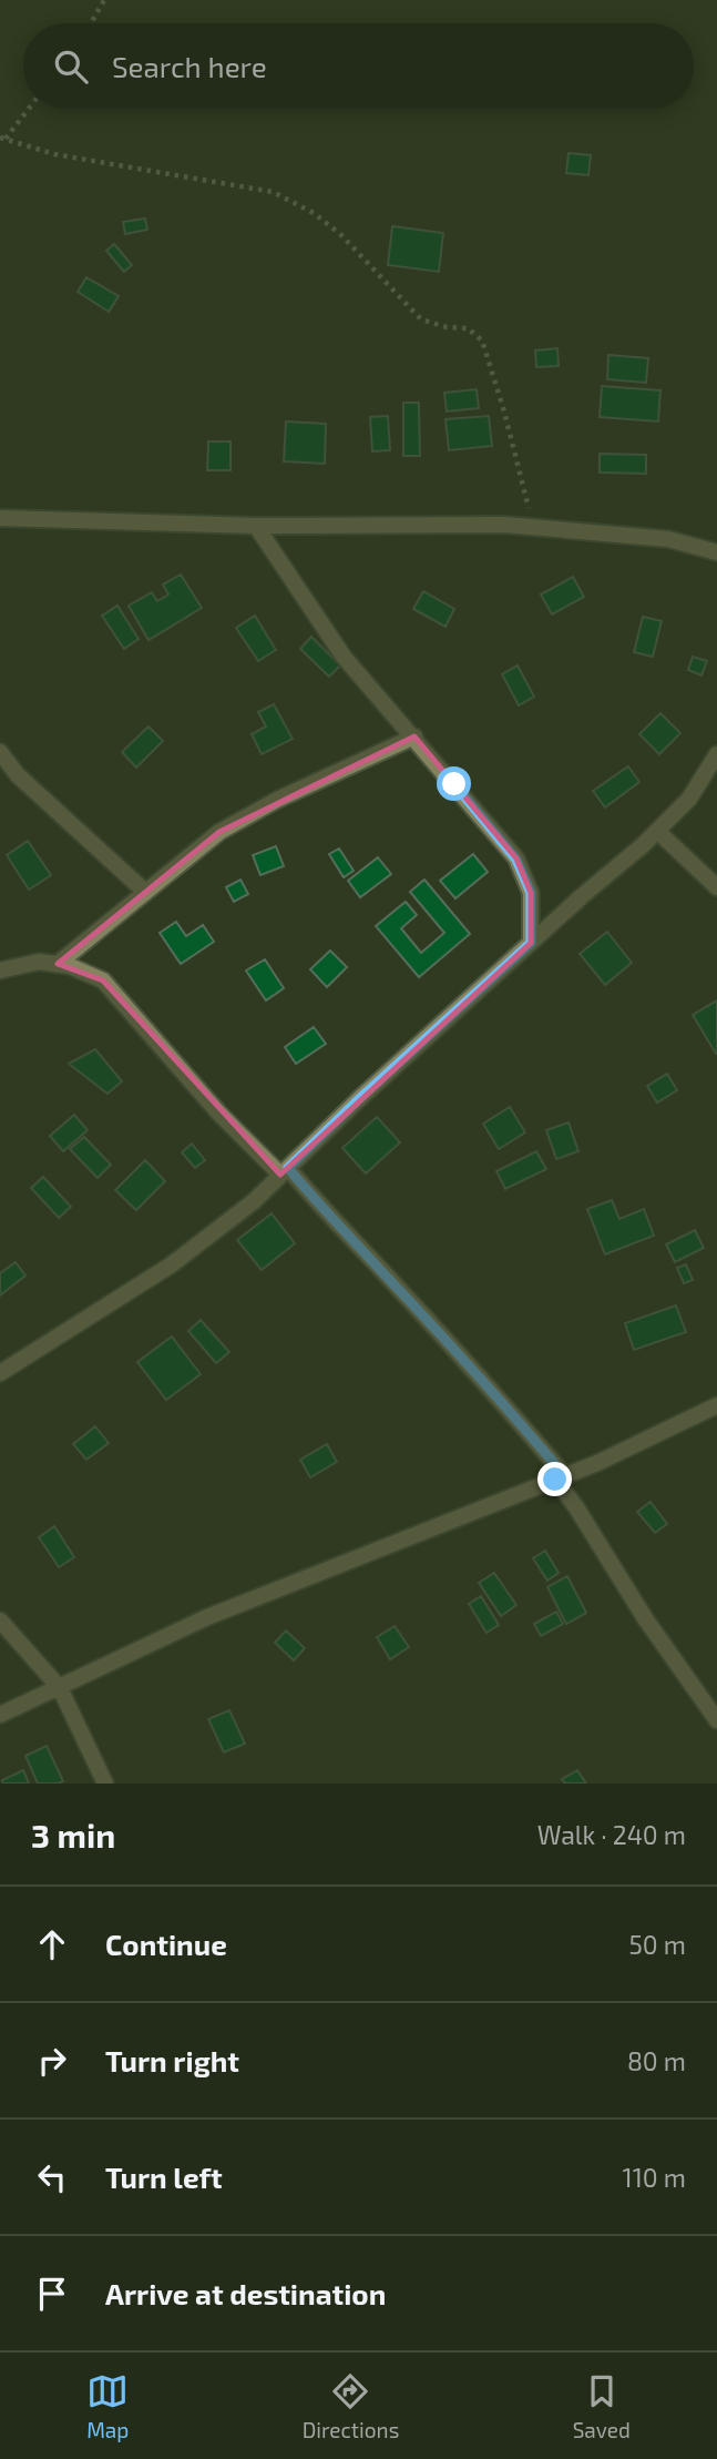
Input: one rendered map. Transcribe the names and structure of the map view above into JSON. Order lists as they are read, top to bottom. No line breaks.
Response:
{"page":{"search":"Search here","heading":["3 min","Walk · 240 m"],"list":[["Continue","50 m"],["Turn right","80 m"],["Turn left","110 m"],"Arrive at destination"],"nav":["Map","Directions","Saved"]}}
